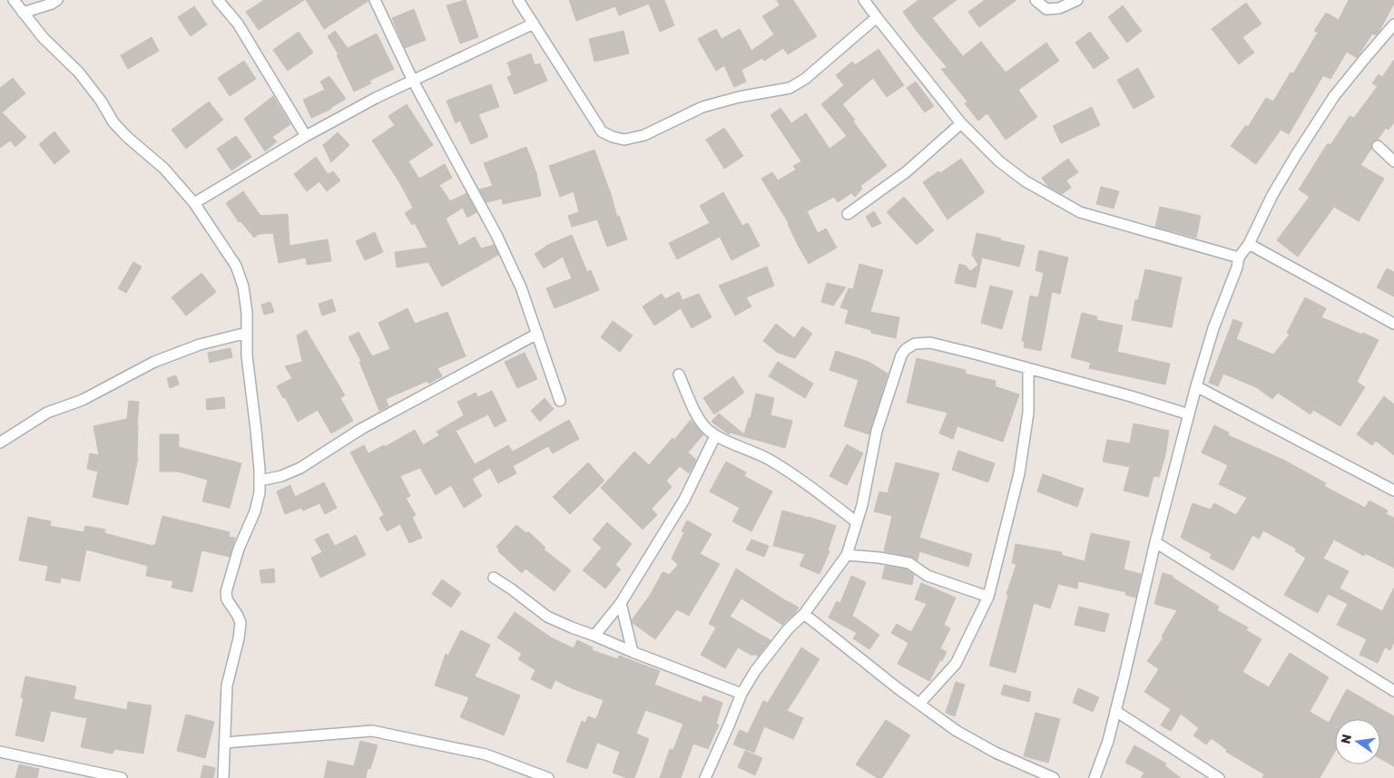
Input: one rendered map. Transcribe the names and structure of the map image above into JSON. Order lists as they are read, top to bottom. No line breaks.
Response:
{"north":"left"}
